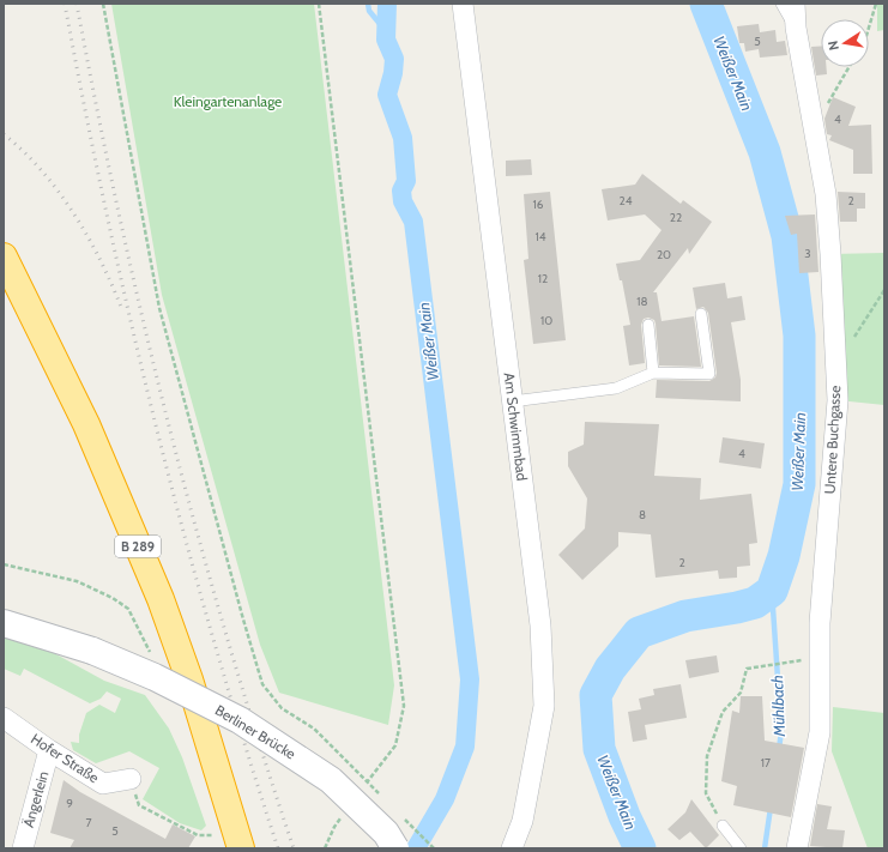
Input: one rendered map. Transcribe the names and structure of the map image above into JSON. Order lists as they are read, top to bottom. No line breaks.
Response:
{"streets":{"highway":["B 289"],"street":["Am Schwimmbad","Untere Buchgasse","Berliner Brücke","Hofer Straße","Ängerlein"]},"crossings":[["Hofer Straße","Ängerlein"]],"water":["Weißer Main","Mühlbach"],"parks":["Kleingartenanlage"],"house_numbers":["5","4","24","2","16","22","14","3","20","12","18","10","4","8","2","17","9","7","5"],"north":"left"}
